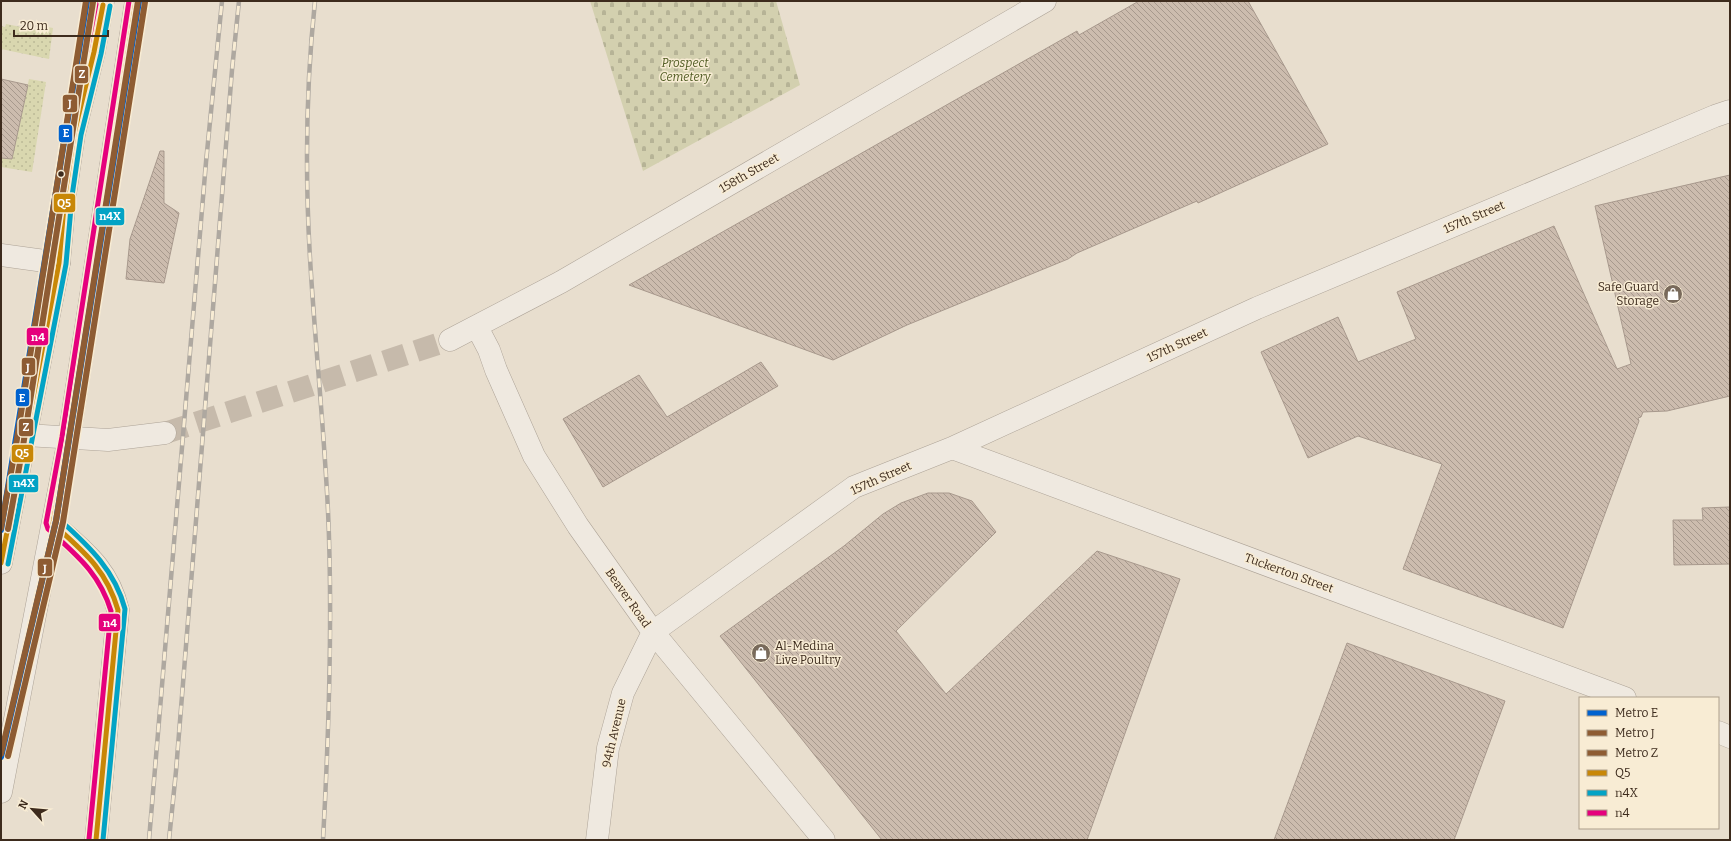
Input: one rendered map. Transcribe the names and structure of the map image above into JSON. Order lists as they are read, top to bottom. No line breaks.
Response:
{"streets":{"street":["158th Street","157th Street","Tuckerton Street","Beaver Road","94th Avenue"]},"crossings":[["158th Street","Beaver Road"],["157th Street","Tuckerton Street"],["157th Street","Beaver Road"],["157th Street","94th Avenue"],["Beaver Road","94th Avenue"]],"parks":["Prospect Cemetery"],"places":{"shop":["Safe Guard Storage","Al-Medina Live Poultry"]},"lines":["metro line E","metro line J","transit line Q5","transit line n4","metro line Z","transit line n4X"],"legend":["Metro E","Metro J","Metro Z","Q5","n4X","n4"],"scale_bar":"20 m","north":"top left"}
